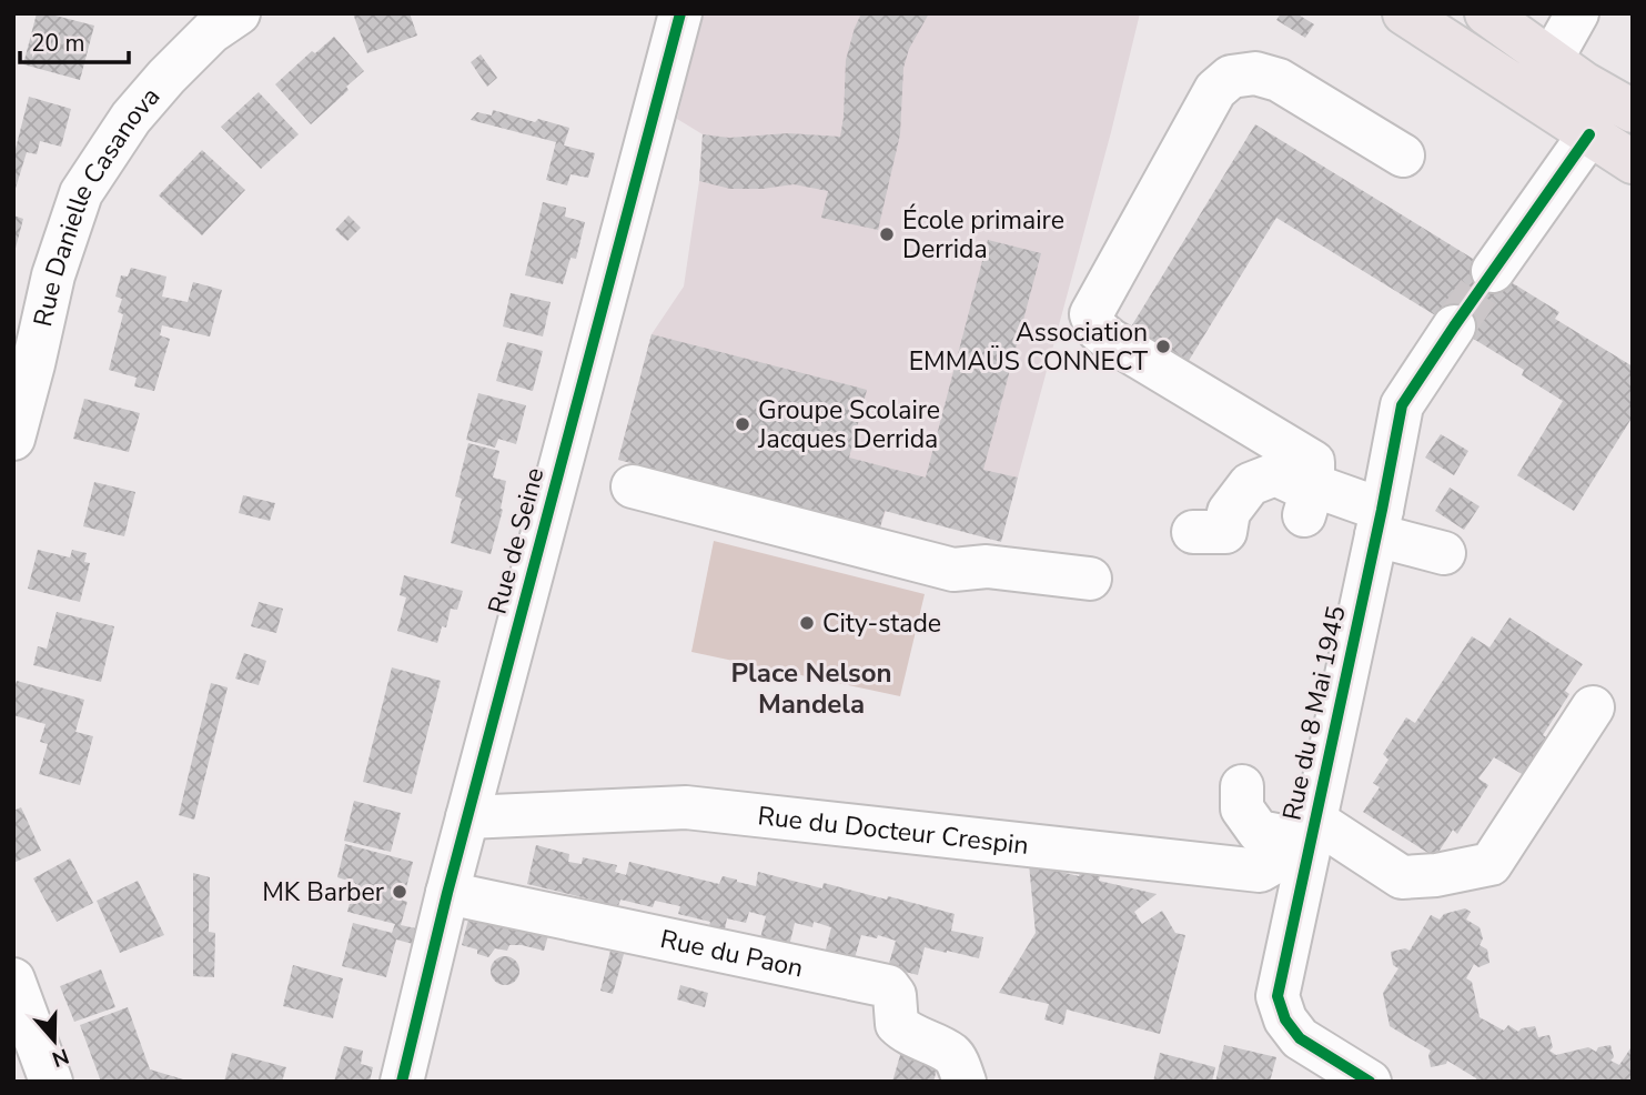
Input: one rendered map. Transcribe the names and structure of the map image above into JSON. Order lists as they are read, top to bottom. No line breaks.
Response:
{"streets":{"street":["Rue Danielle Casanova","Rue de Seine","Rue du 8 Mai 1945","Rue du Docteur Crespin","Rue du Paon"]},"crossings":[["Rue de Seine","Rue du Docteur Crespin"],["Rue de Seine","Rue du Paon"],["Rue du 8 Mai 1945","Rue du Docteur Crespin"]],"districts":["Place Nelson Mandela"],"places":["École primaire Derrida","Association EMMAÜS CONNECT","Groupe Scolaire Jacques Derrida","City-stade","MK Barber"],"scale_bar":"20 m","north":"bottom"}
